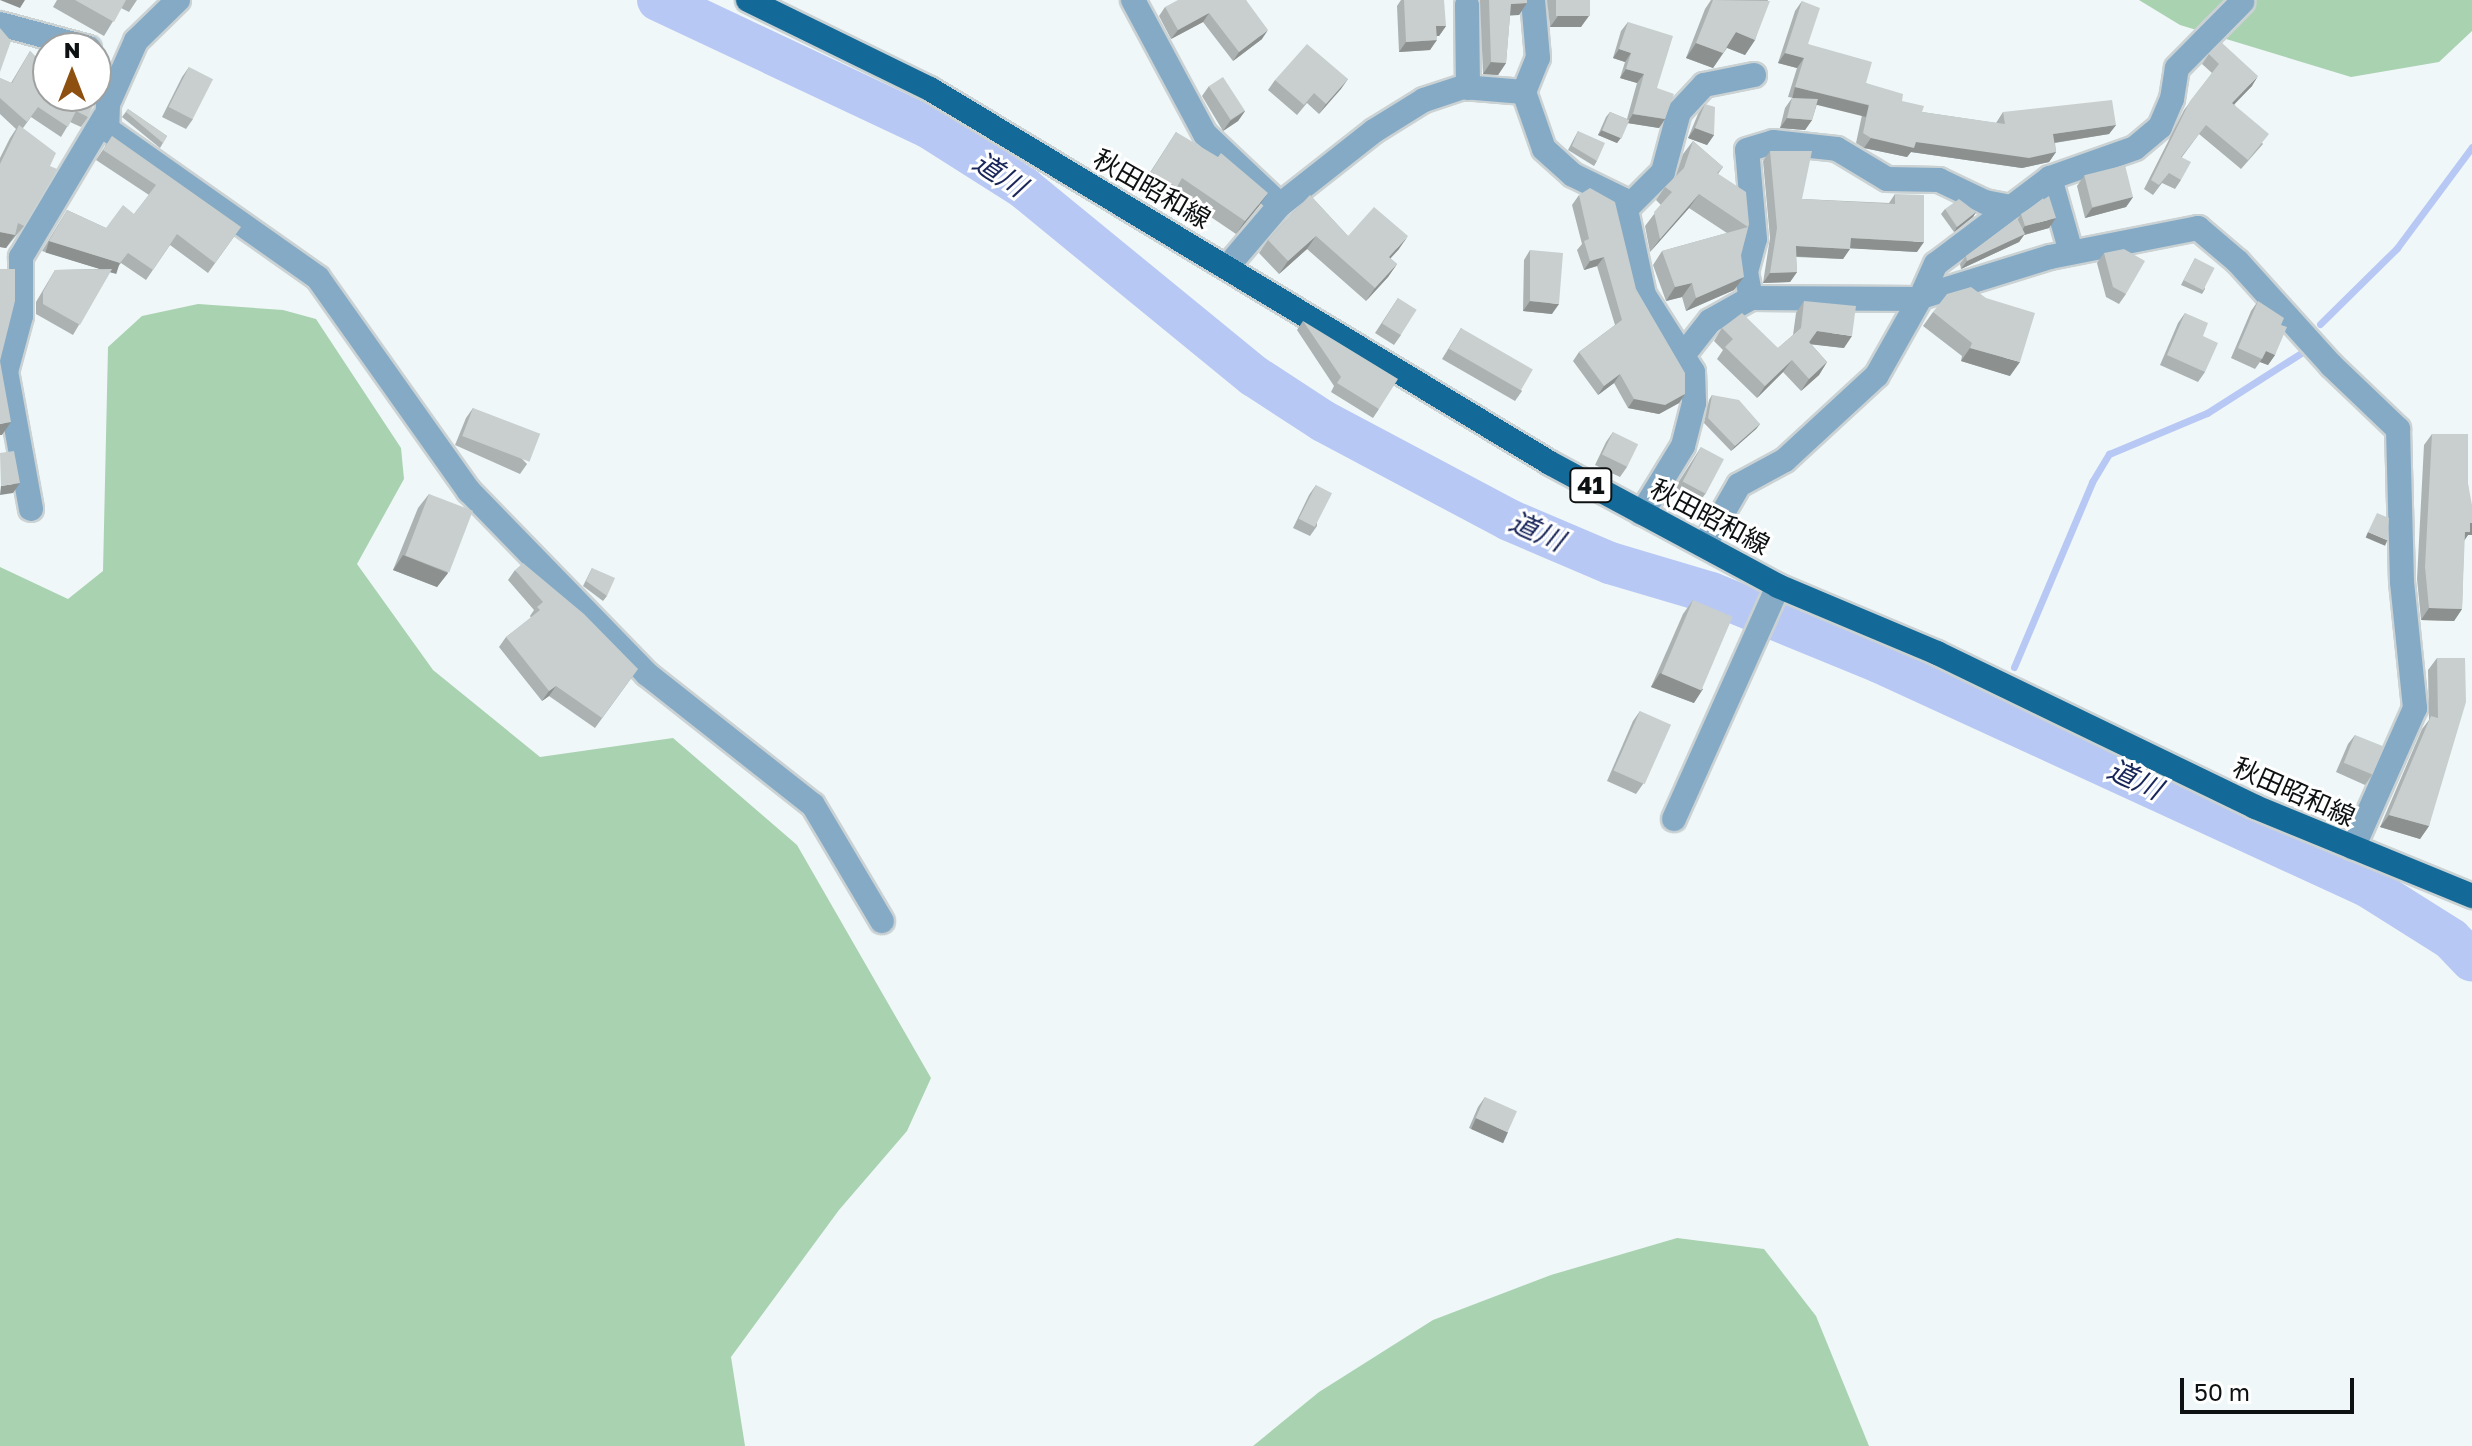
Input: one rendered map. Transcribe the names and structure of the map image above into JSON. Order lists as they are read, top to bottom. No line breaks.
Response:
{"streets":{"main road":["秋田昭和線","41"]},"water":["道川"],"scale_bar":"50 m","north":"top"}
